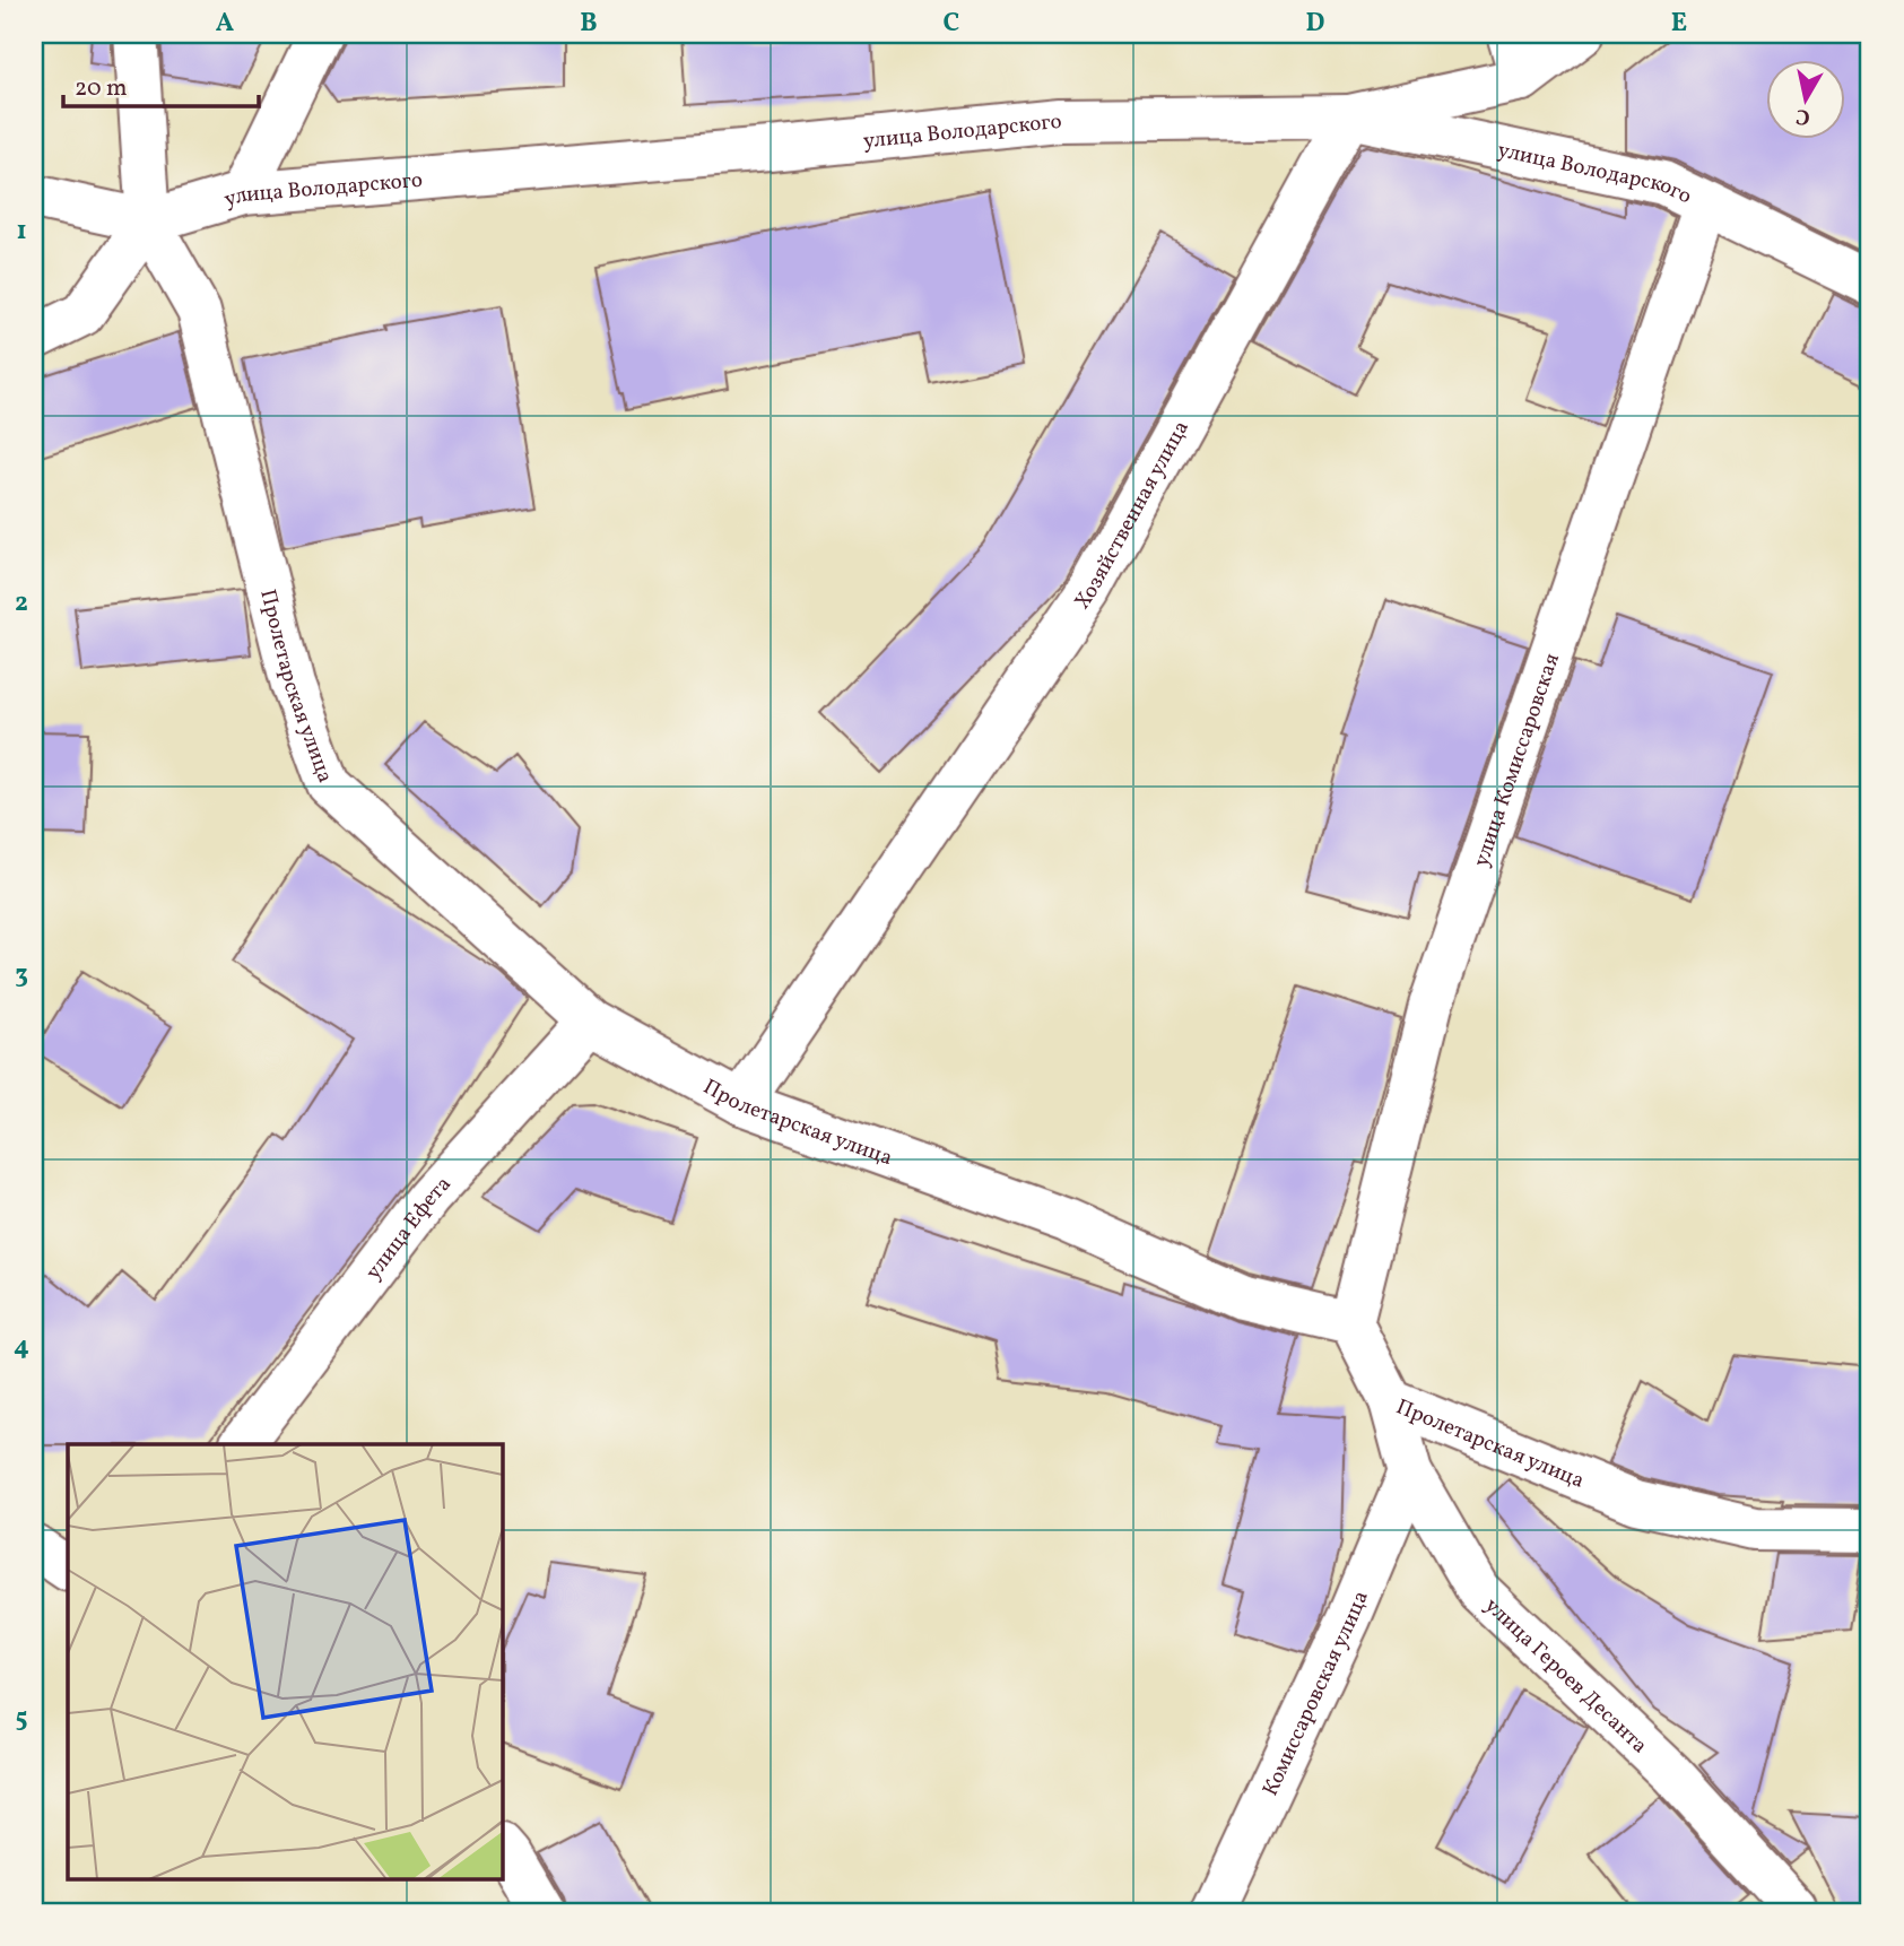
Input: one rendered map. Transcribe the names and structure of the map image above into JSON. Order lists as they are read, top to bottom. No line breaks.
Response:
{"streets":{"street":["улица Володарского","Хозяйственная улица","Пролетарская улица","улица Комиссаровская","улица Ефета","улица Героев Десанта","Комиссаровская улица"]},"crossings":[["улица Володарского","Хозяйственная улица"],["улица Володарского","Пролетарская улица"],["улица Володарского","улица Комиссаровская"],["Хозяйственная улица","Пролетарская улица"],["Пролетарская улица","улица Комиссаровская"],["Пролетарская улица","улица Ефета"],["Пролетарская улица","улица Героев Десанта"],["улица Героев Десанта","Комиссаровская улица"]],"scale_bar":"20 m","north":"bottom","grid":{"columns":["A","B","C","D","E"],"rows":["1","2","3","4","5"]}}
